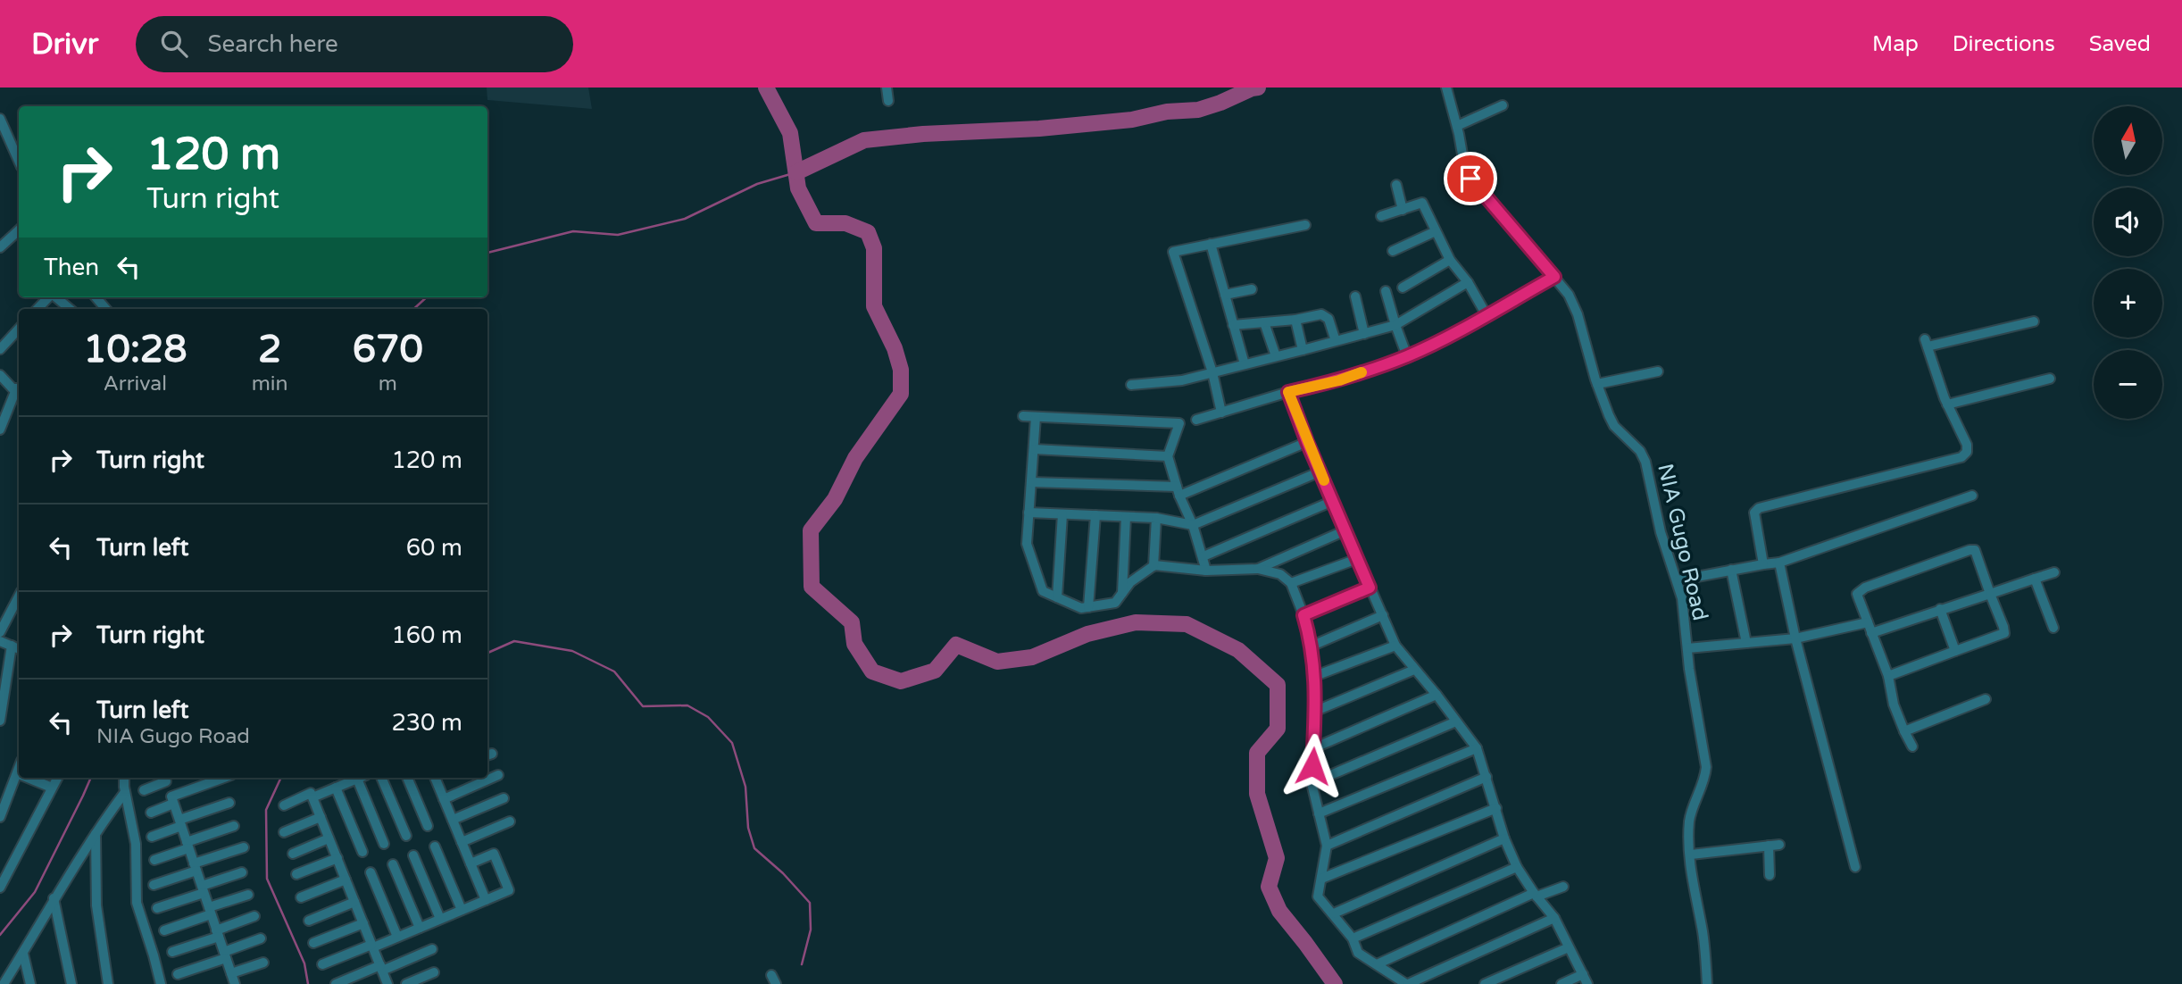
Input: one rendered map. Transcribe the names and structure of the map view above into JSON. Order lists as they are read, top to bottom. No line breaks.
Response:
{"streets":{"street":["NIA Gugo Road"]},"north":"top","page":{"header":"Drivr","search":"Search here","nav":["Map","Directions","Saved"],"map_buttons":["+","−"],"turn":["120 m","Turn right"],"then":"Then","eta":["10:28","Arrival","2","min","670","m"],"list":[{"name":"Turn right","value":"120 m"},{"name":"Turn left","value":"60 m"},{"name":"Turn right","value":"160 m"},{"name":"Turn left","note":"NIA Gugo Road","value":"230 m"}]}}
